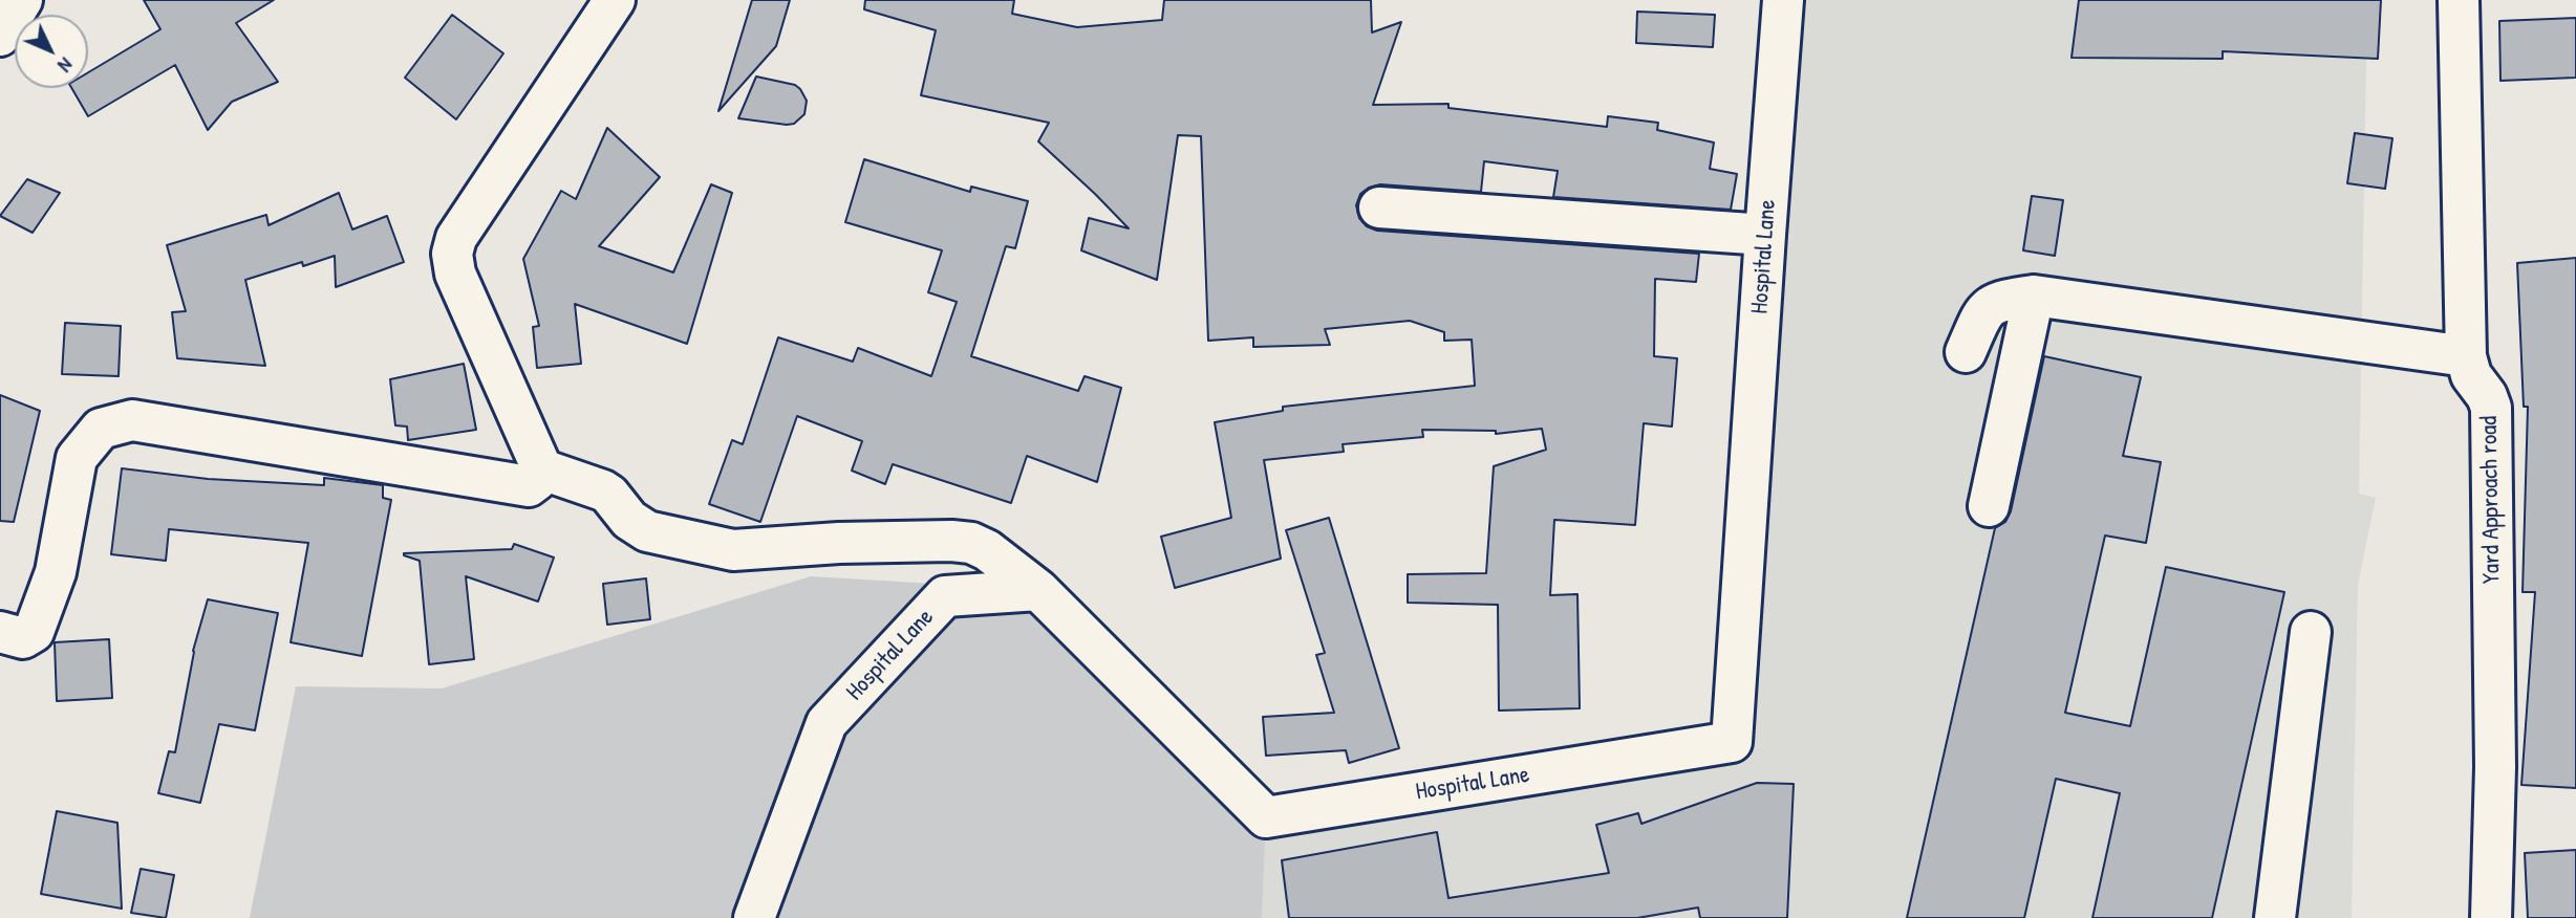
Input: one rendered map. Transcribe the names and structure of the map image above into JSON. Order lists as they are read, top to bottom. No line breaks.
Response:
{"streets":{"street":["Hospital Lane","Yard Approach road"]},"north":"bottom right"}
